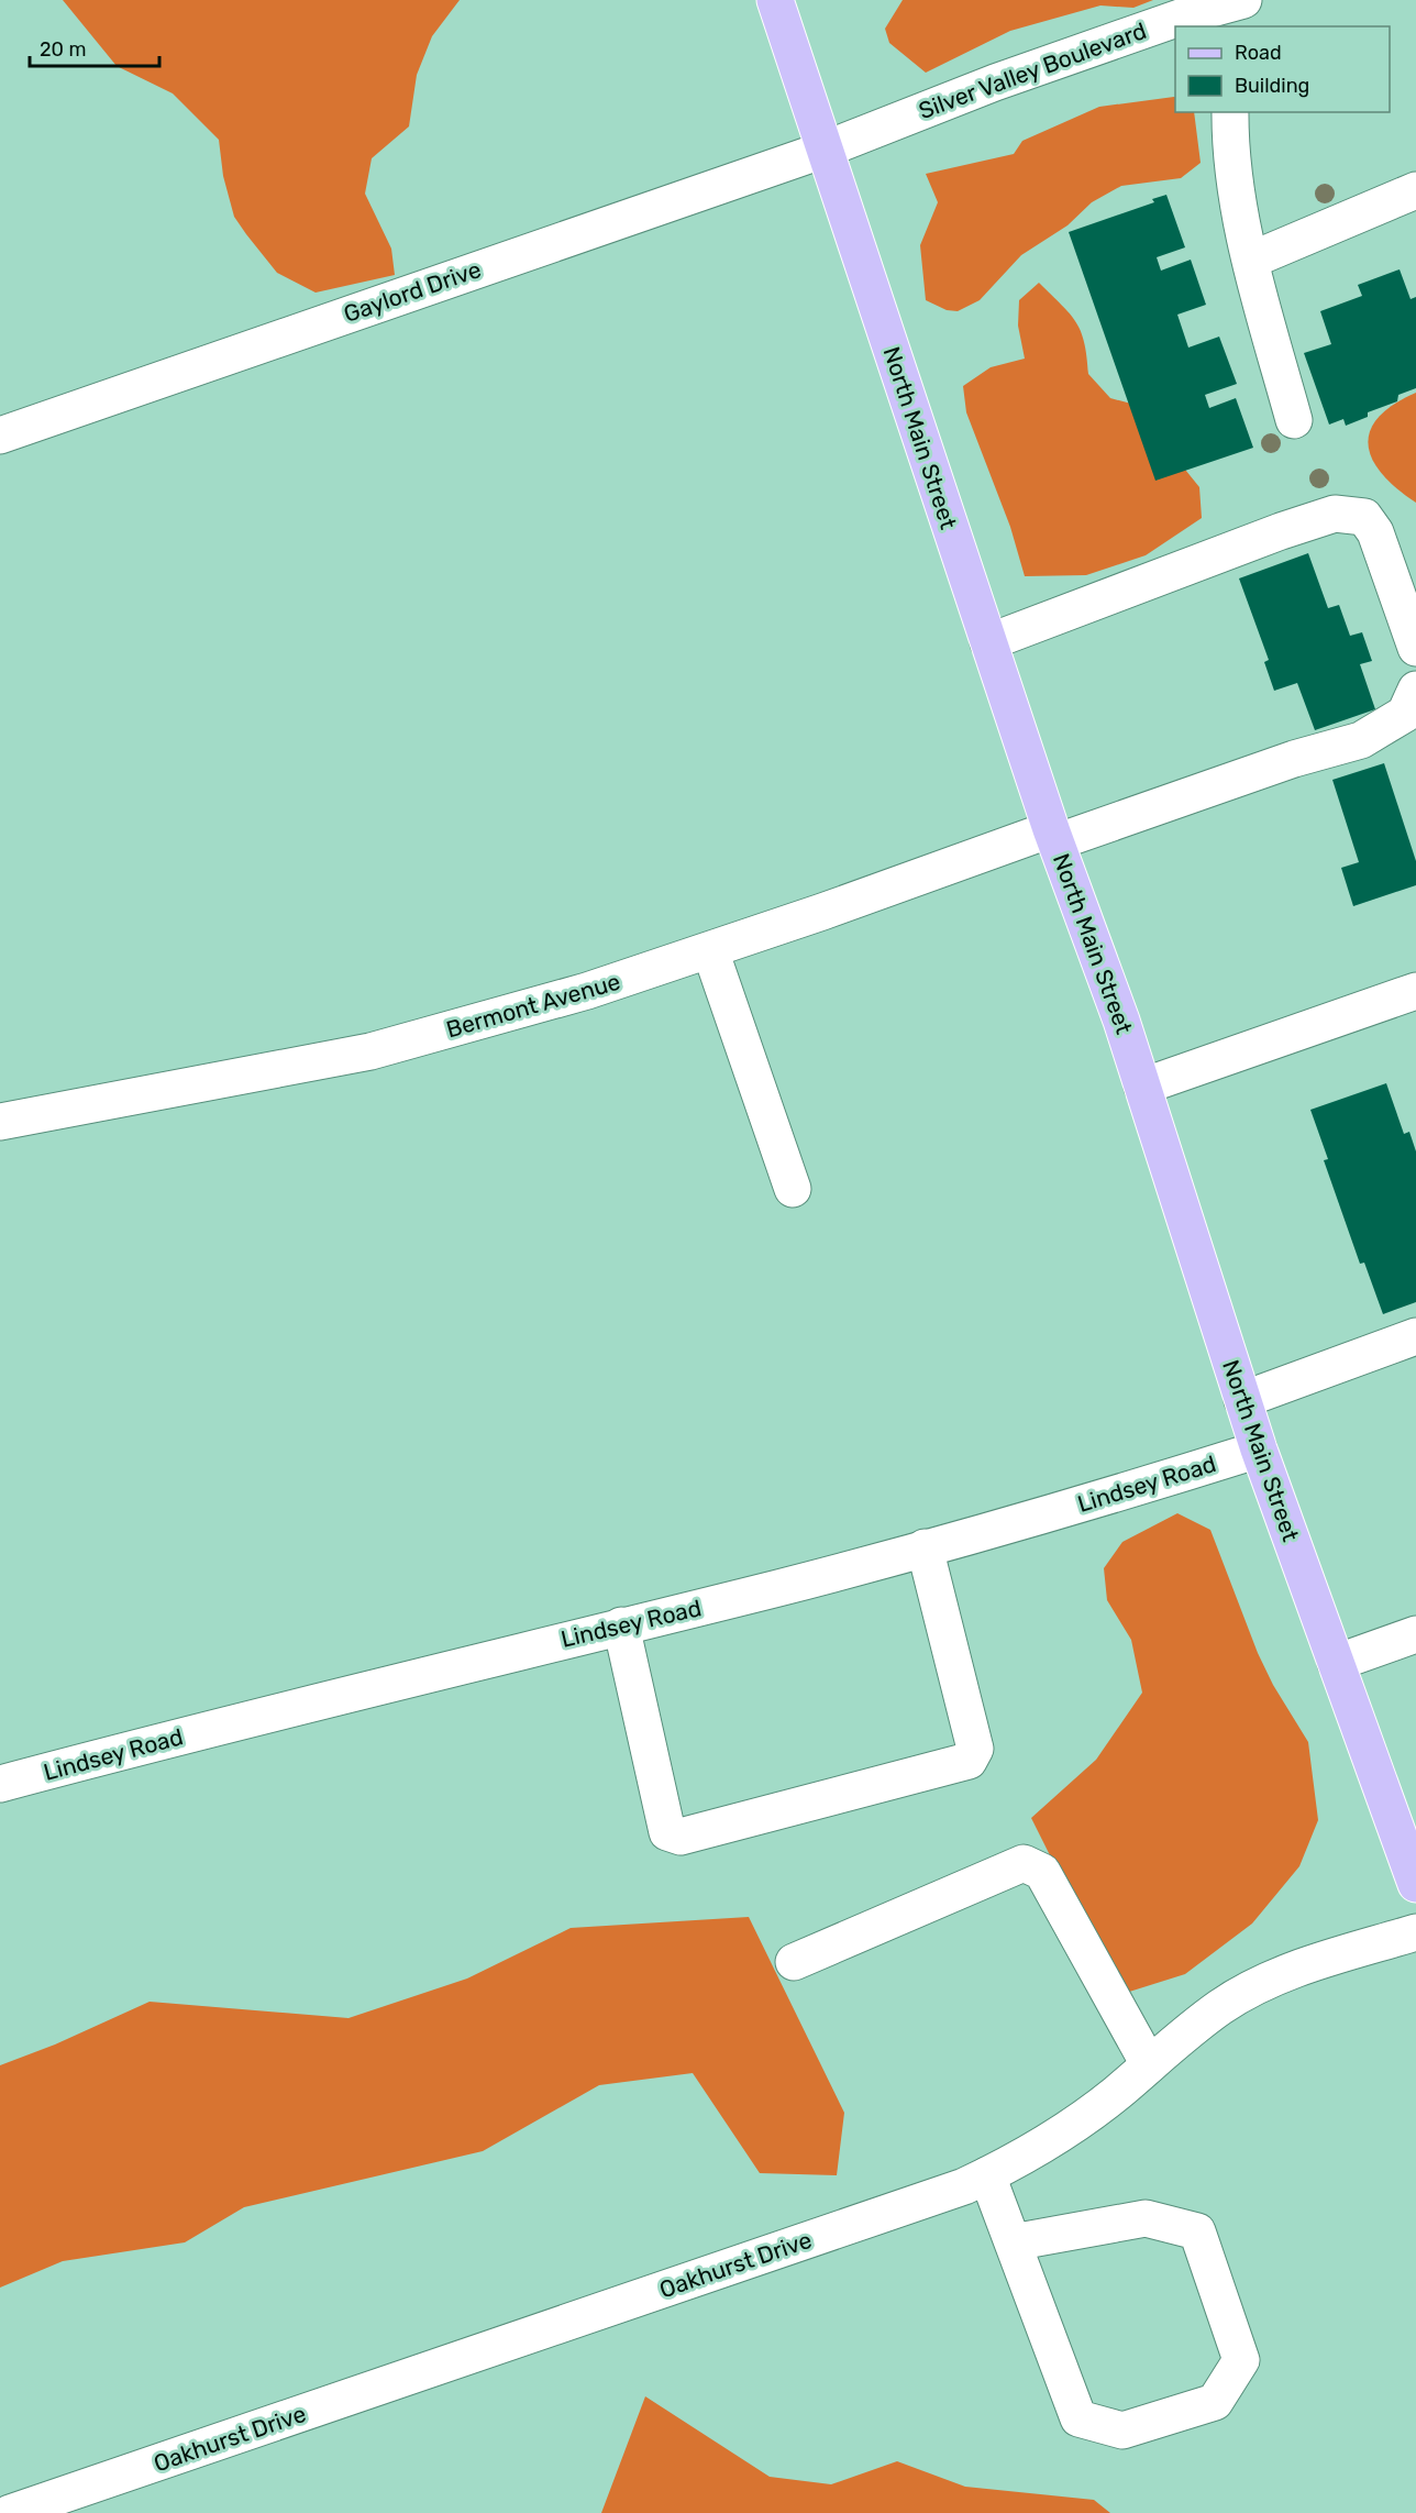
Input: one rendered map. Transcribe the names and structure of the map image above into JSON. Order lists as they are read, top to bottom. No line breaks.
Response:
{"streets":{"main road":["North Main Street"],"street":["Silver Valley Boulevard","Gaylord Drive","Bermont Avenue","Lindsey Road","Oakhurst Drive"]},"crossings":[["Silver Valley Boulevard","Gaylord Drive"],["Silver Valley Boulevard","North Main Street"],["Gaylord Drive","North Main Street"],["North Main Street","Bermont Avenue"],["North Main Street","Lindsey Road"]],"legend":["Road","Building"],"scale_bar":"20 m"}
